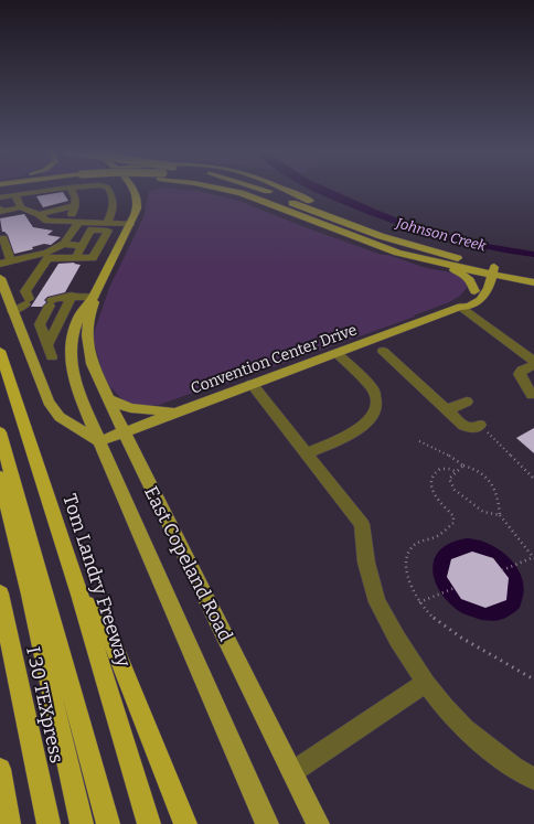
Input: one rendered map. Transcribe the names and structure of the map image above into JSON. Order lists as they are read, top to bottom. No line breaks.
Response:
{"streets":{"highway":["Tom Landry Freeway","I 30 TEXpress"],"main road":["Convention Center Drive","East Copeland Road"]},"crossings":[["Convention Center Drive","East Copeland Road"]],"water":["Johnson Creek"]}
